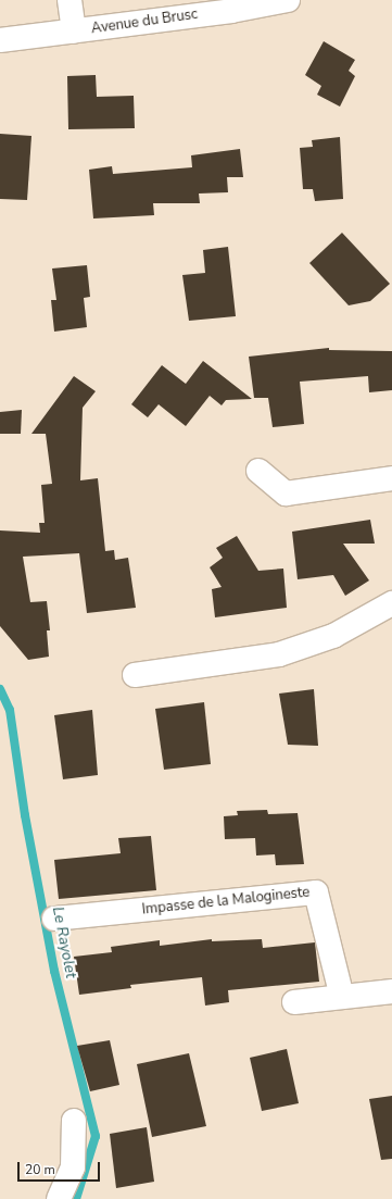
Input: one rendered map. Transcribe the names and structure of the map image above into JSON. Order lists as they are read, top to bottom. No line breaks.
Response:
{"streets":{"street":["Avenue du Brusc","Impasse de la Malogineste"]},"water":["Le Rayolet"],"scale_bar":"20 m"}
